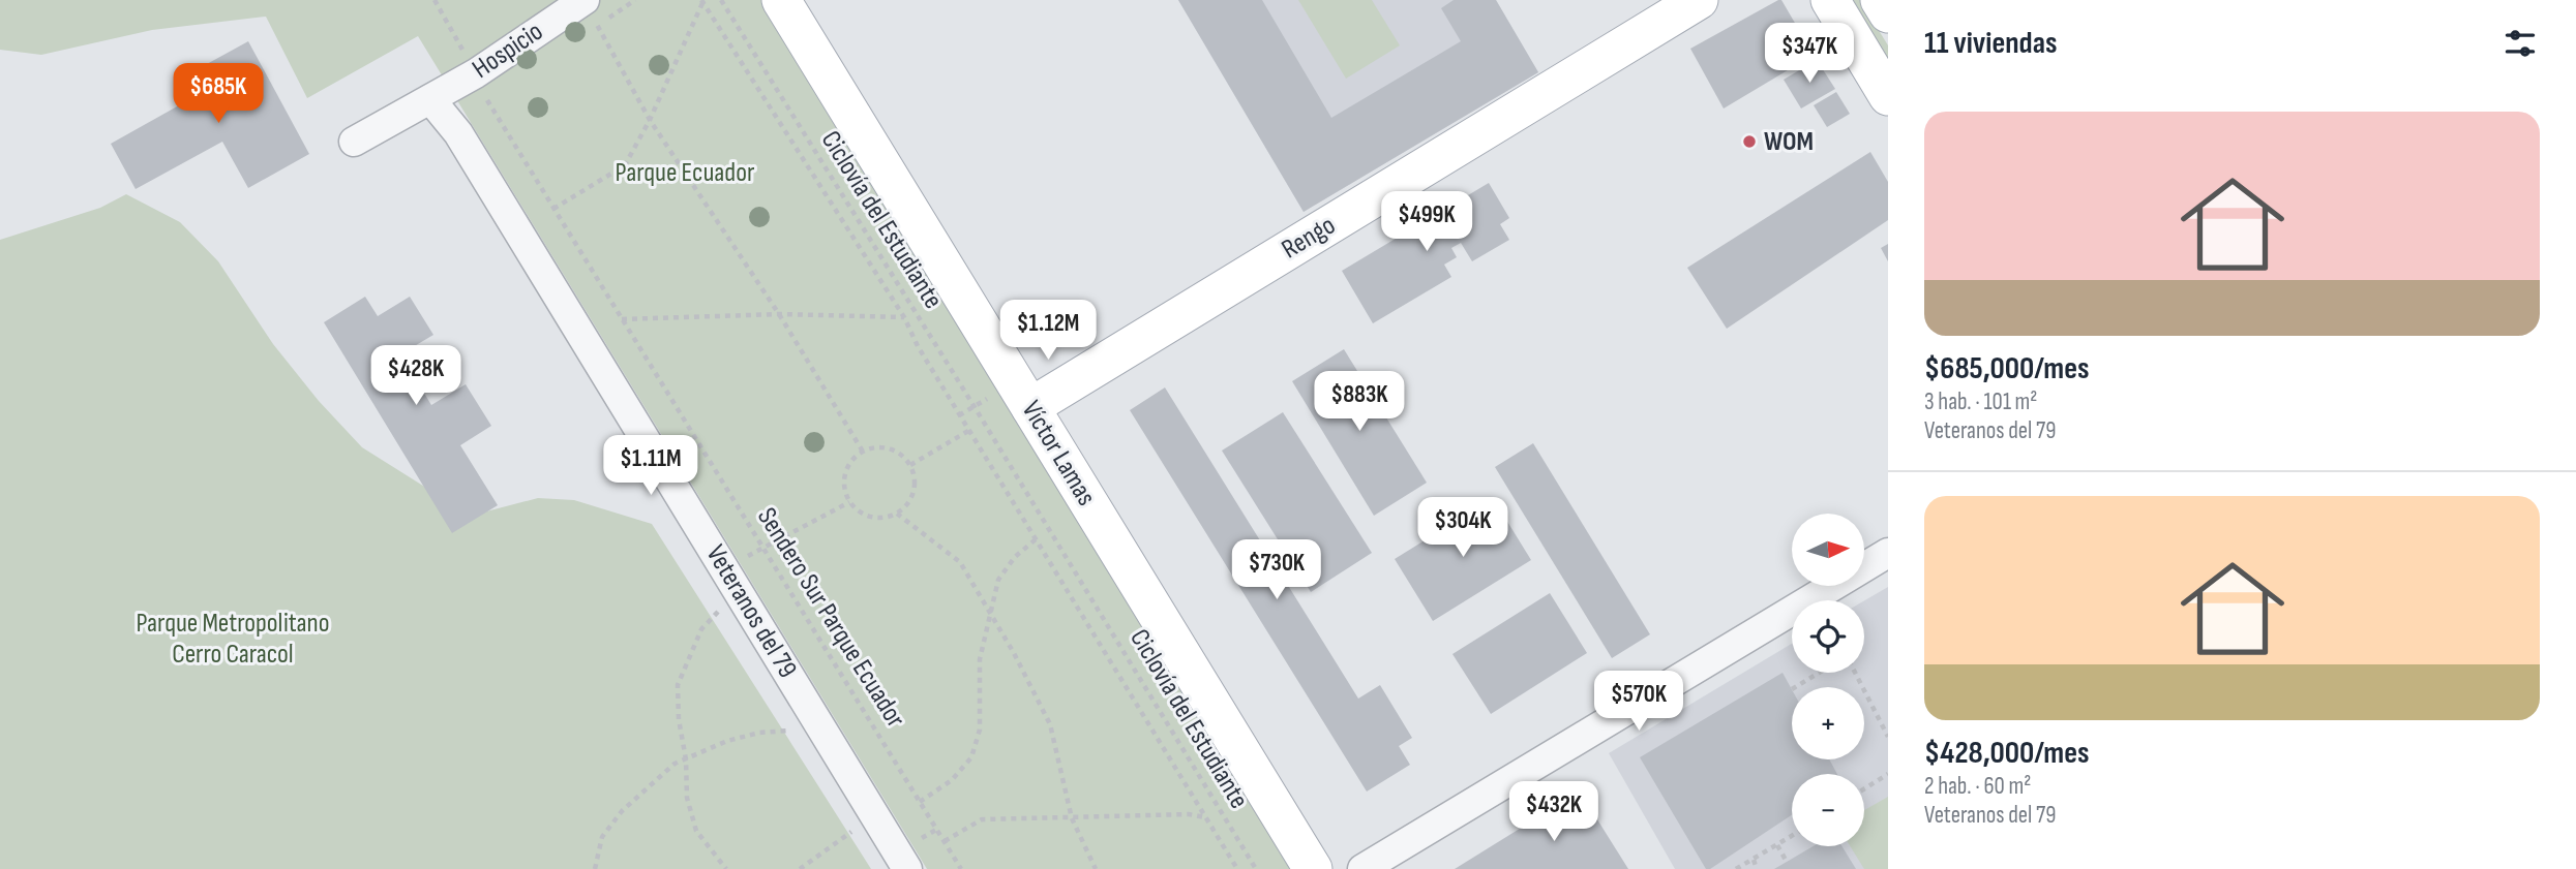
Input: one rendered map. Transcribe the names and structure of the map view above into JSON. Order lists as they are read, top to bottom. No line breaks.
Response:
{"streets":{"main road":["Rengo","Víctor Lamas"],"street":["Hospicio","Veteranos del 79"],"path":["Ciclovía del Estudiante","Sendero Sur Parque Ecuador"]},"crossings":[["Hospicio","Veteranos del 79"],["Rengo","Víctor Lamas"]],"parks":["Parque Ecuador","Parque Metropolitano Cerro Caracol"],"places":["WOM"],"north":"right","page":{"heading":"11 viviendas","price":["$347K","$685K","$499K","$1.12M","$428K","$883K","$1.11M","$304K","$730K","$570K","$432K"],"list":[{"name":"$685,000/mes","note":"3 hab. · 101 m² · Veteranos del 79"},{"name":"$428,000/mes","note":"2 hab. · 60 m² · Veteranos del 79"}],"map_buttons":["+","−"]}}
